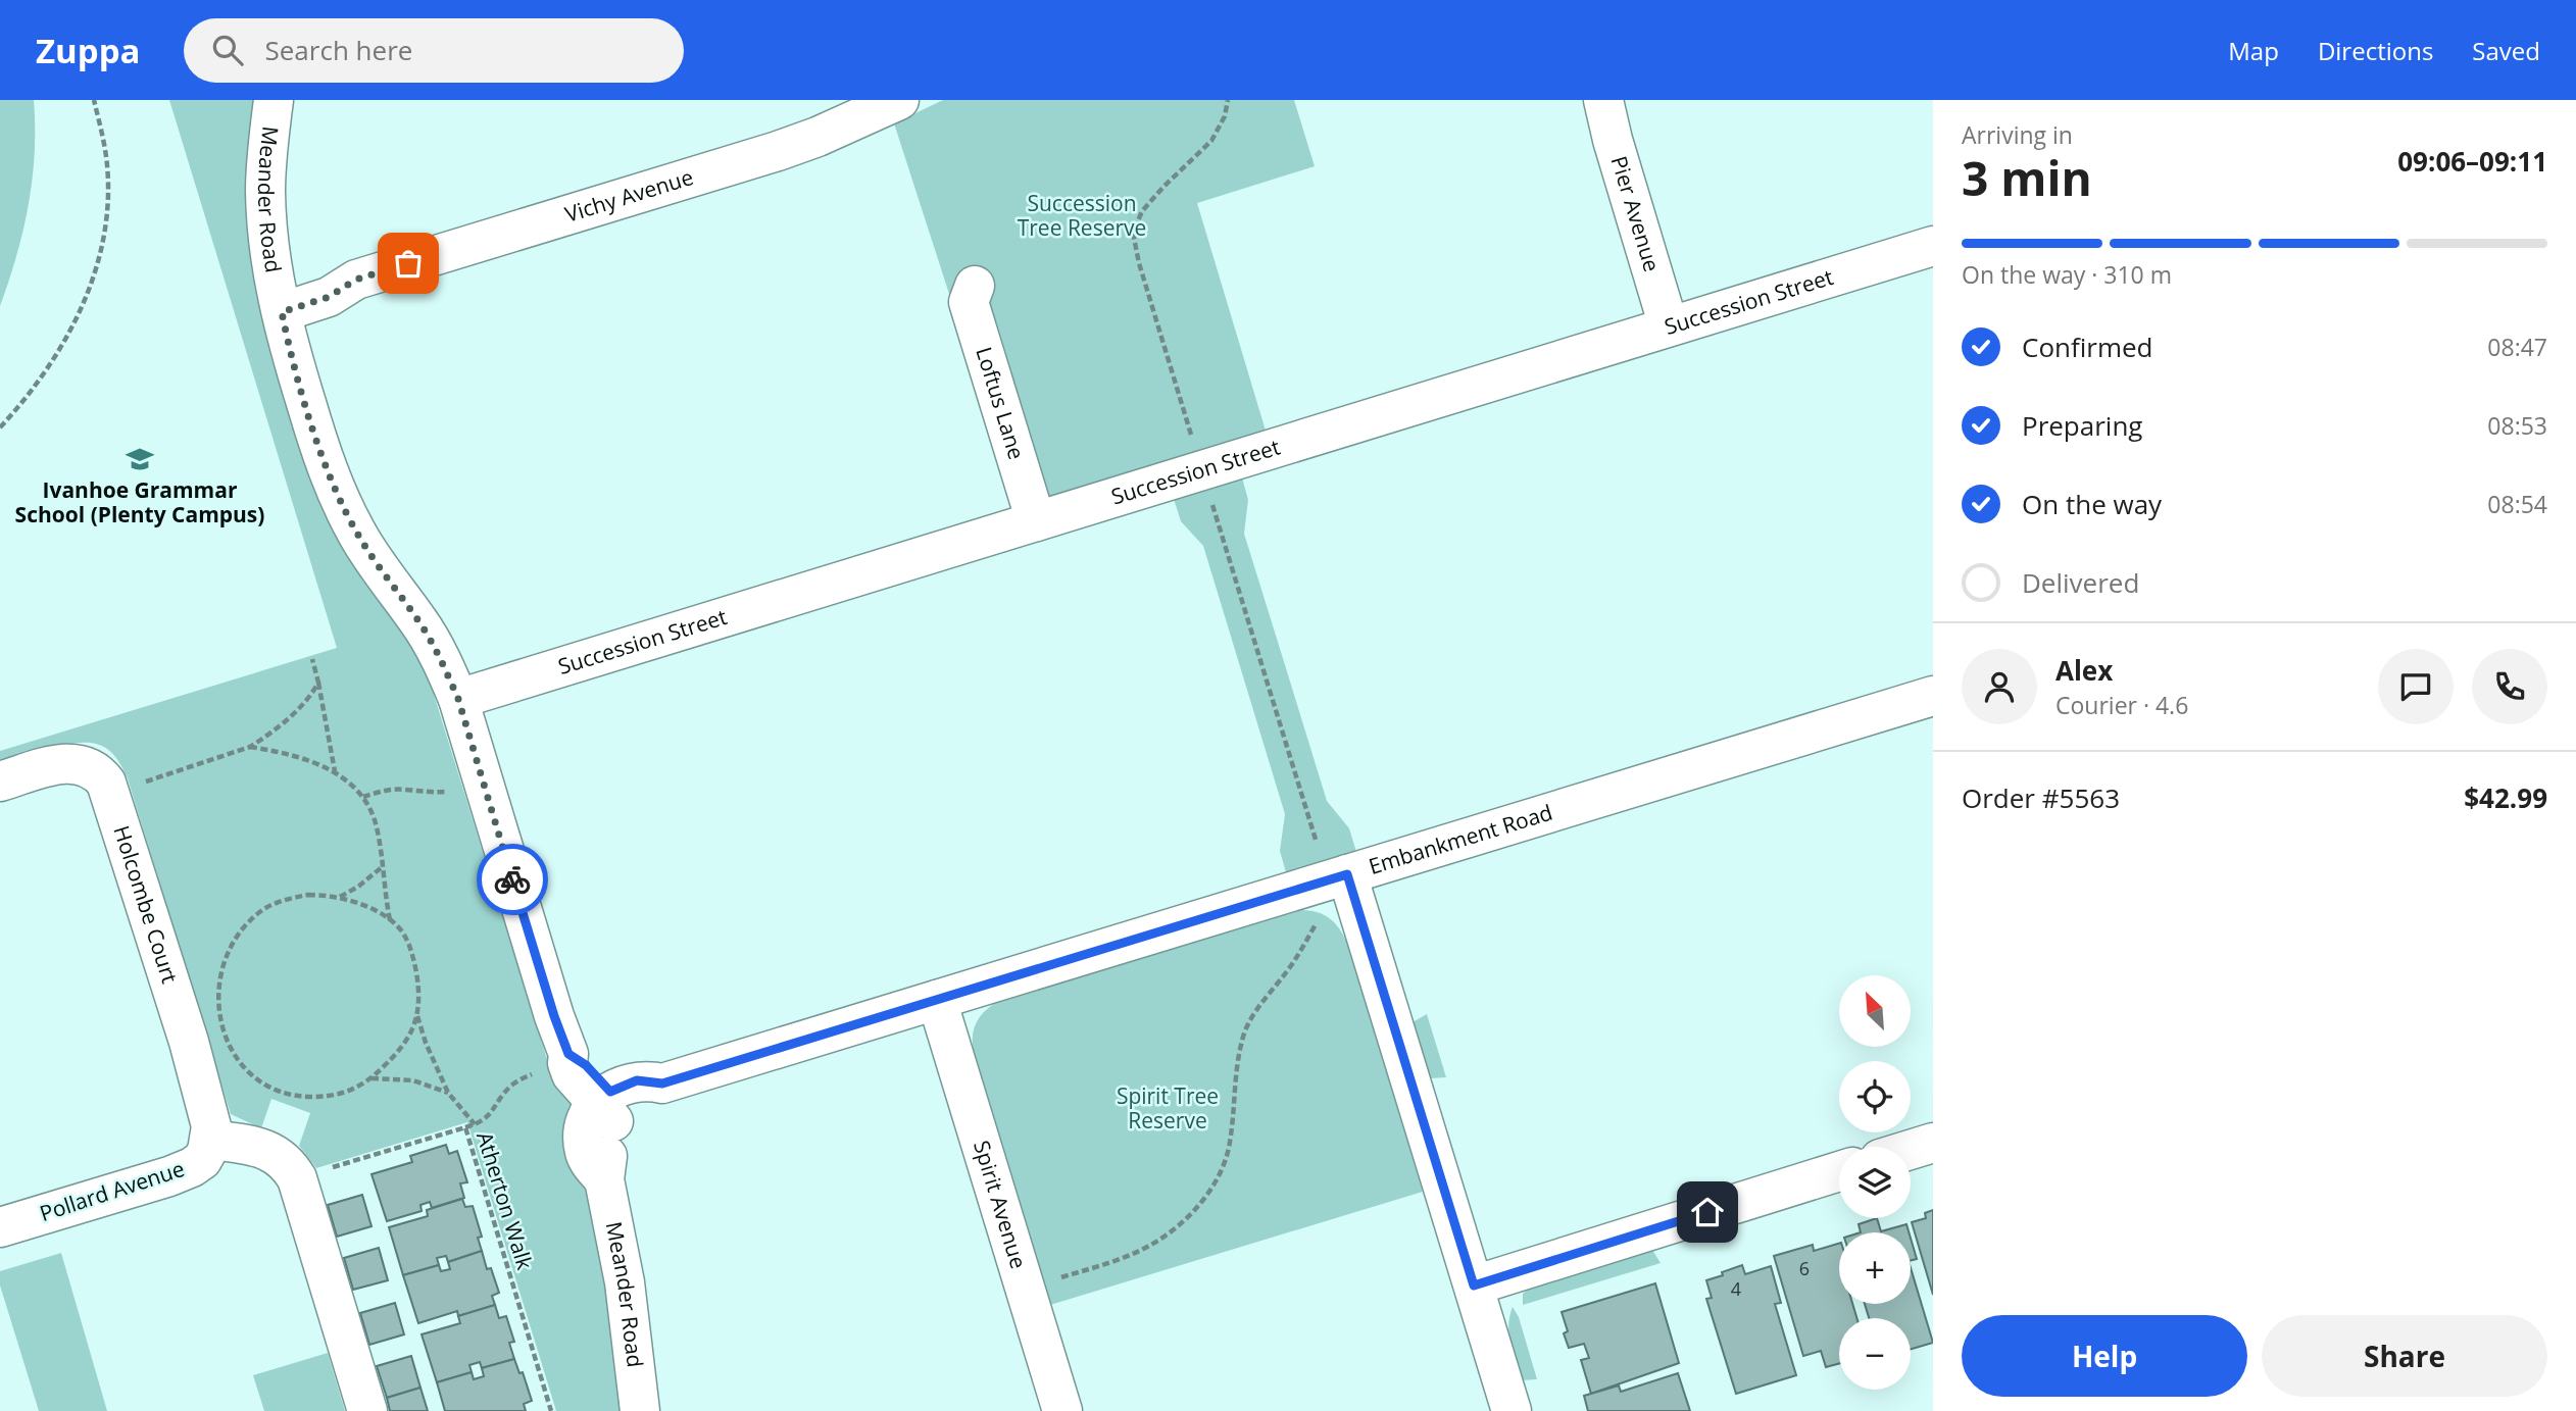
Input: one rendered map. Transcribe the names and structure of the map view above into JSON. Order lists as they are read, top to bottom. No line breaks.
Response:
{"streets":{"street":["Vichy Avenue","Meander Road","Pier Avenue","Succession Street","Loftus Lane","Embankment Road","Holcombe Court","Pollard Avenue","Spirit Avenue"],"path":["Atherton Walk"]},"crossings":[["Vichy Avenue","Meander Road"],["Meander Road","Succession Street"],["Meander Road","Embankment Road"],["Pier Avenue","Succession Street"],["Succession Street","Loftus Lane"],["Embankment Road","Spirit Avenue"],["Holcombe Court","Pollard Avenue"]],"parks":["Succession Tree Reserve","Spirit Tree Reserve"],"places":{"school or university":["Ivanhoe Grammar School (Plenty Campus)"]},"house_numbers":["6","4"],"north":"top left","page":{"header":"Zuppa","search":"Search here","nav":["Map","Directions","Saved"],"heading":["3 min","Arriving in","09:06–09:11"],"panel":["Alex","Courier · 4.6","Order #5563","$42.99"],"bar":"On the way · 310 m","list":[["Confirmed","08:47"],["Preparing","08:53"],["On the way","08:54"],"Delivered"],"map_buttons":["+","−"],"buttons":["Help","Share"]}}
